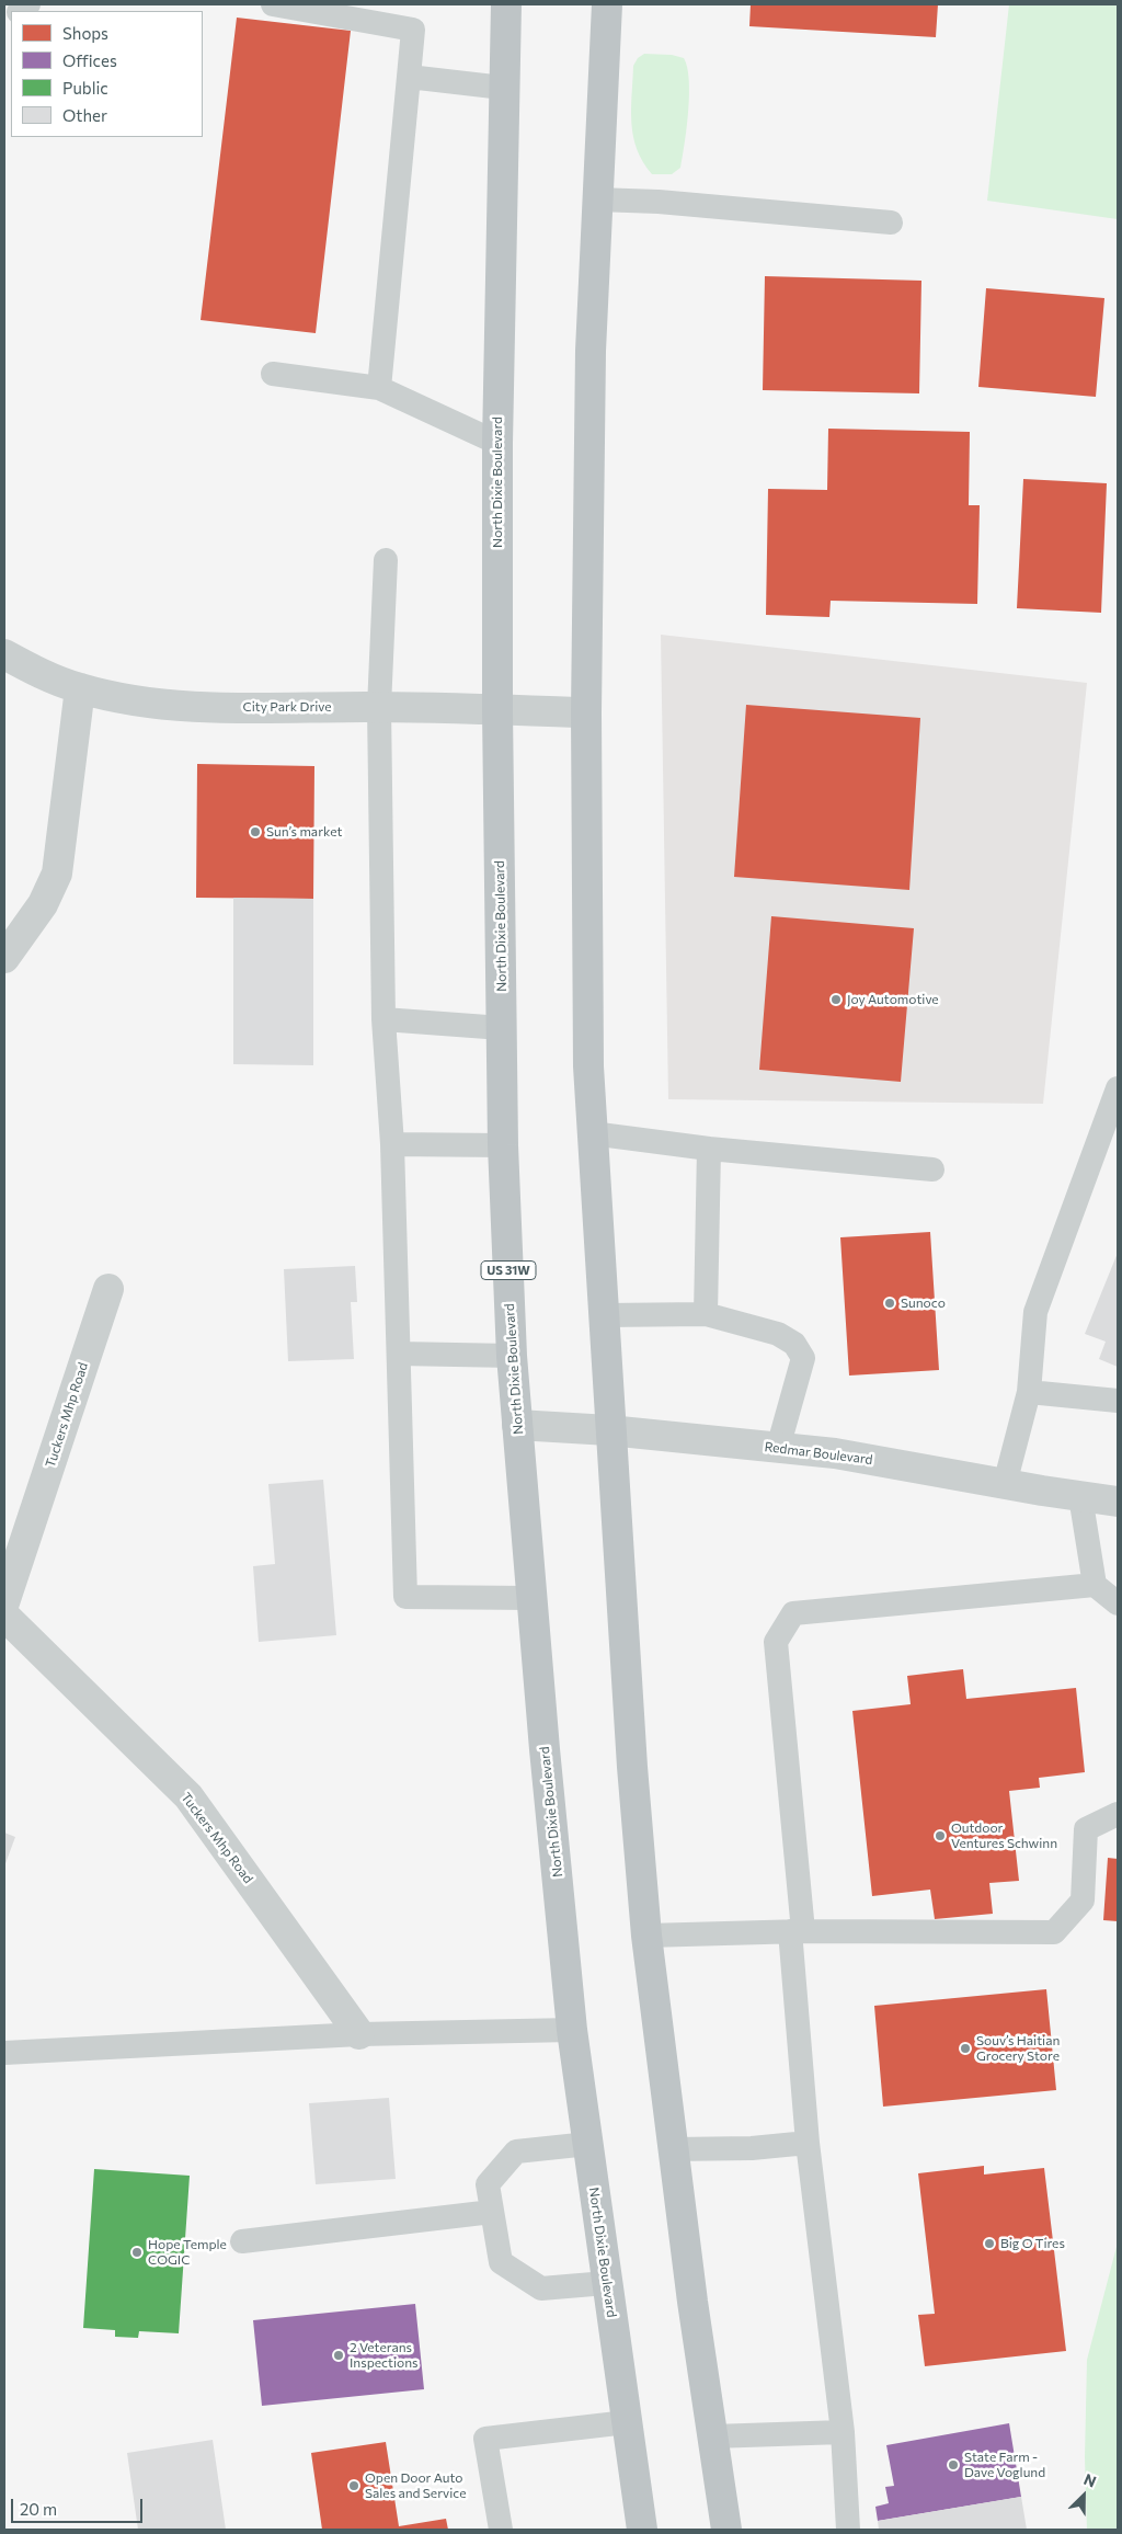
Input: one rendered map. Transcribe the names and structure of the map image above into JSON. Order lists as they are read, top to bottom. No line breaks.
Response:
{"streets":{"highway":["North Dixie Boulevard","US 31W"],"street":["City Park Drive","Tuckers Mhp Road","Redmar Boulevard"]},"crossings":[["North Dixie Boulevard","City Park Drive"],["North Dixie Boulevard","Redmar Boulevard"]],"places":["Sun’s market","Joy Automotive","Sunoco","Outdoor Ventures Schwinn","Souv’s Haitian Grocery Store","Big O Tires","Hope Temple COGIC","2 Veterans Inspections","State Farm - Dave Voglund","Open Door Auto Sales and Service"],"legend":["Shops","Offices","Public","Other"],"scale_bar":"20 m","north":"top right"}
